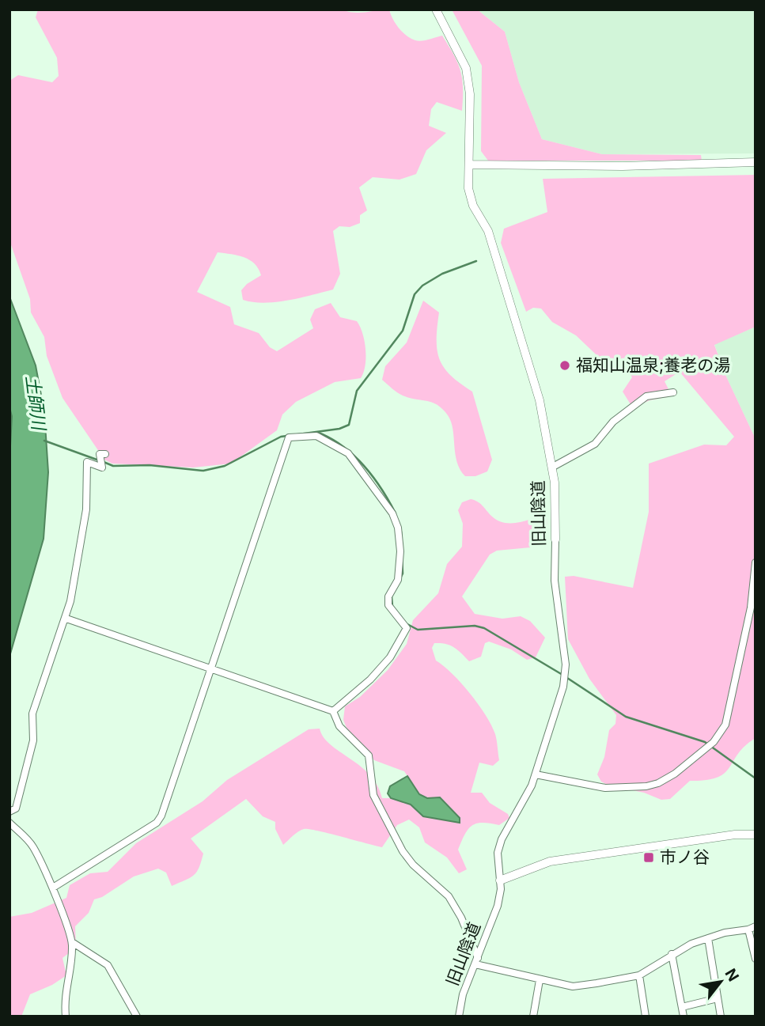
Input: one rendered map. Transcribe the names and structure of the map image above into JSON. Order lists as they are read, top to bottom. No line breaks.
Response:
{"streets":{"street":["旧山陰道"]},"water":["土師川"],"places":{"other":["福知山温泉;養老の湯"],"transit":["市ノ谷"]},"north":"top right"}
